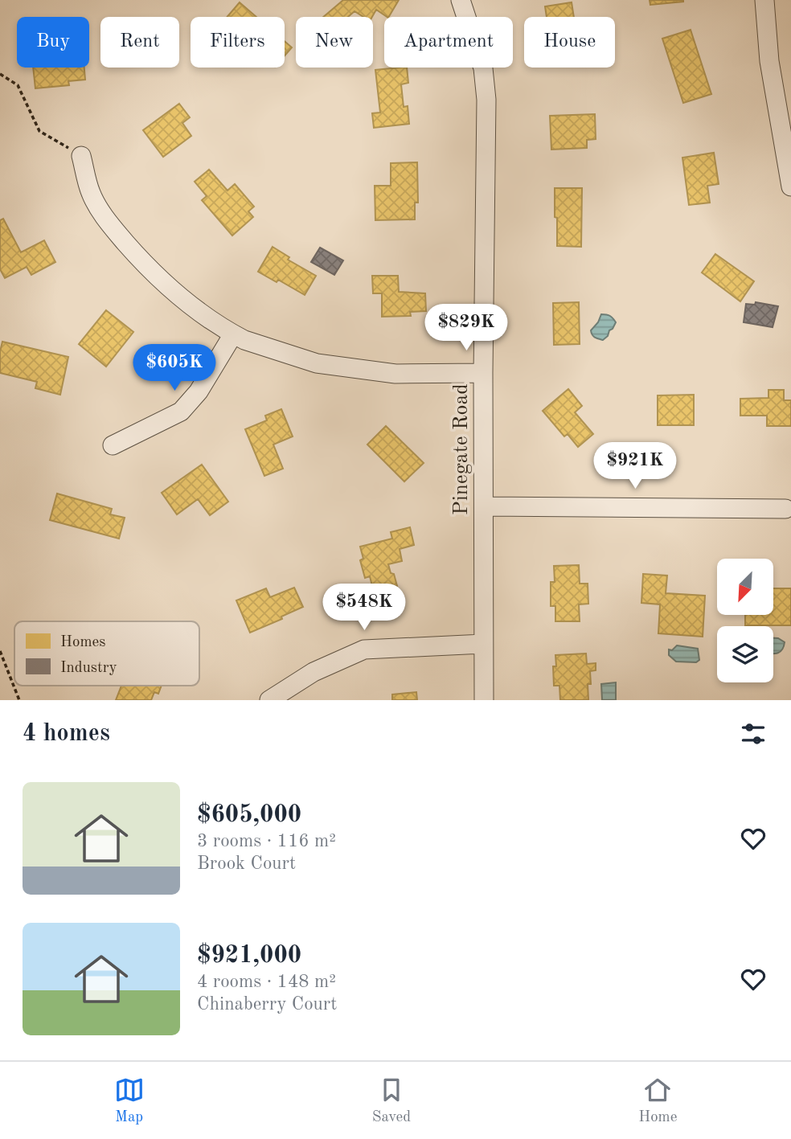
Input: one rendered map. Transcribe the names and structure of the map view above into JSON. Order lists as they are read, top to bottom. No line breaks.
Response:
{"streets":{"street":["Pinegate Road"]},"legend":["Homes","Industry"],"north":"bottom left","page":{"chip":["Buy","Rent","Filters","New","Apartment","House"],"price":["$829K","$605K","$921K","$548K"],"heading":"4 homes","list":[{"name":"$605,000","note":"3 rooms · 116 m² · Brook Court"},{"name":"$921,000","note":"4 rooms · 148 m² · Chinaberry Court"}],"tabs":["Map","Saved","Home"]}}
